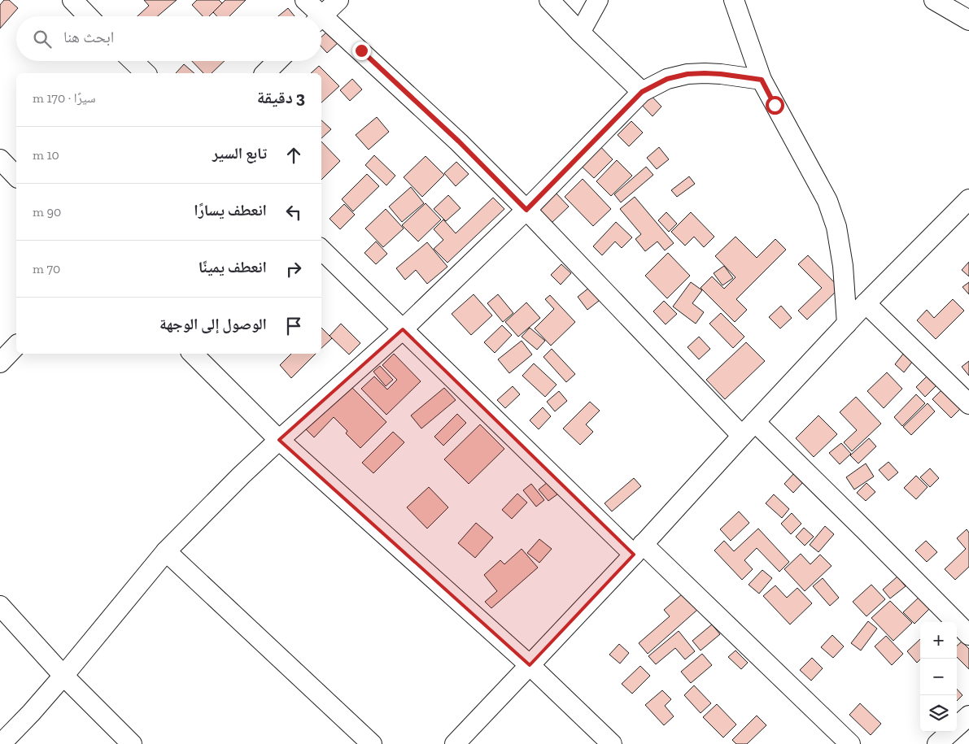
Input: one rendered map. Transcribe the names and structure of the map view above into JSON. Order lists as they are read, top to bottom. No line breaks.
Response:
{"page":{"search":"ابحث هنا","heading":["3 دقيقة","سيرًا · 170 m"],"list":[["تابع السير","10 m"],["انعطف يسارًا","90 m"],["انعطف يمينًا","70 m"],"الوصول إلى الوجهة"],"map_buttons":["+","−"]}}
